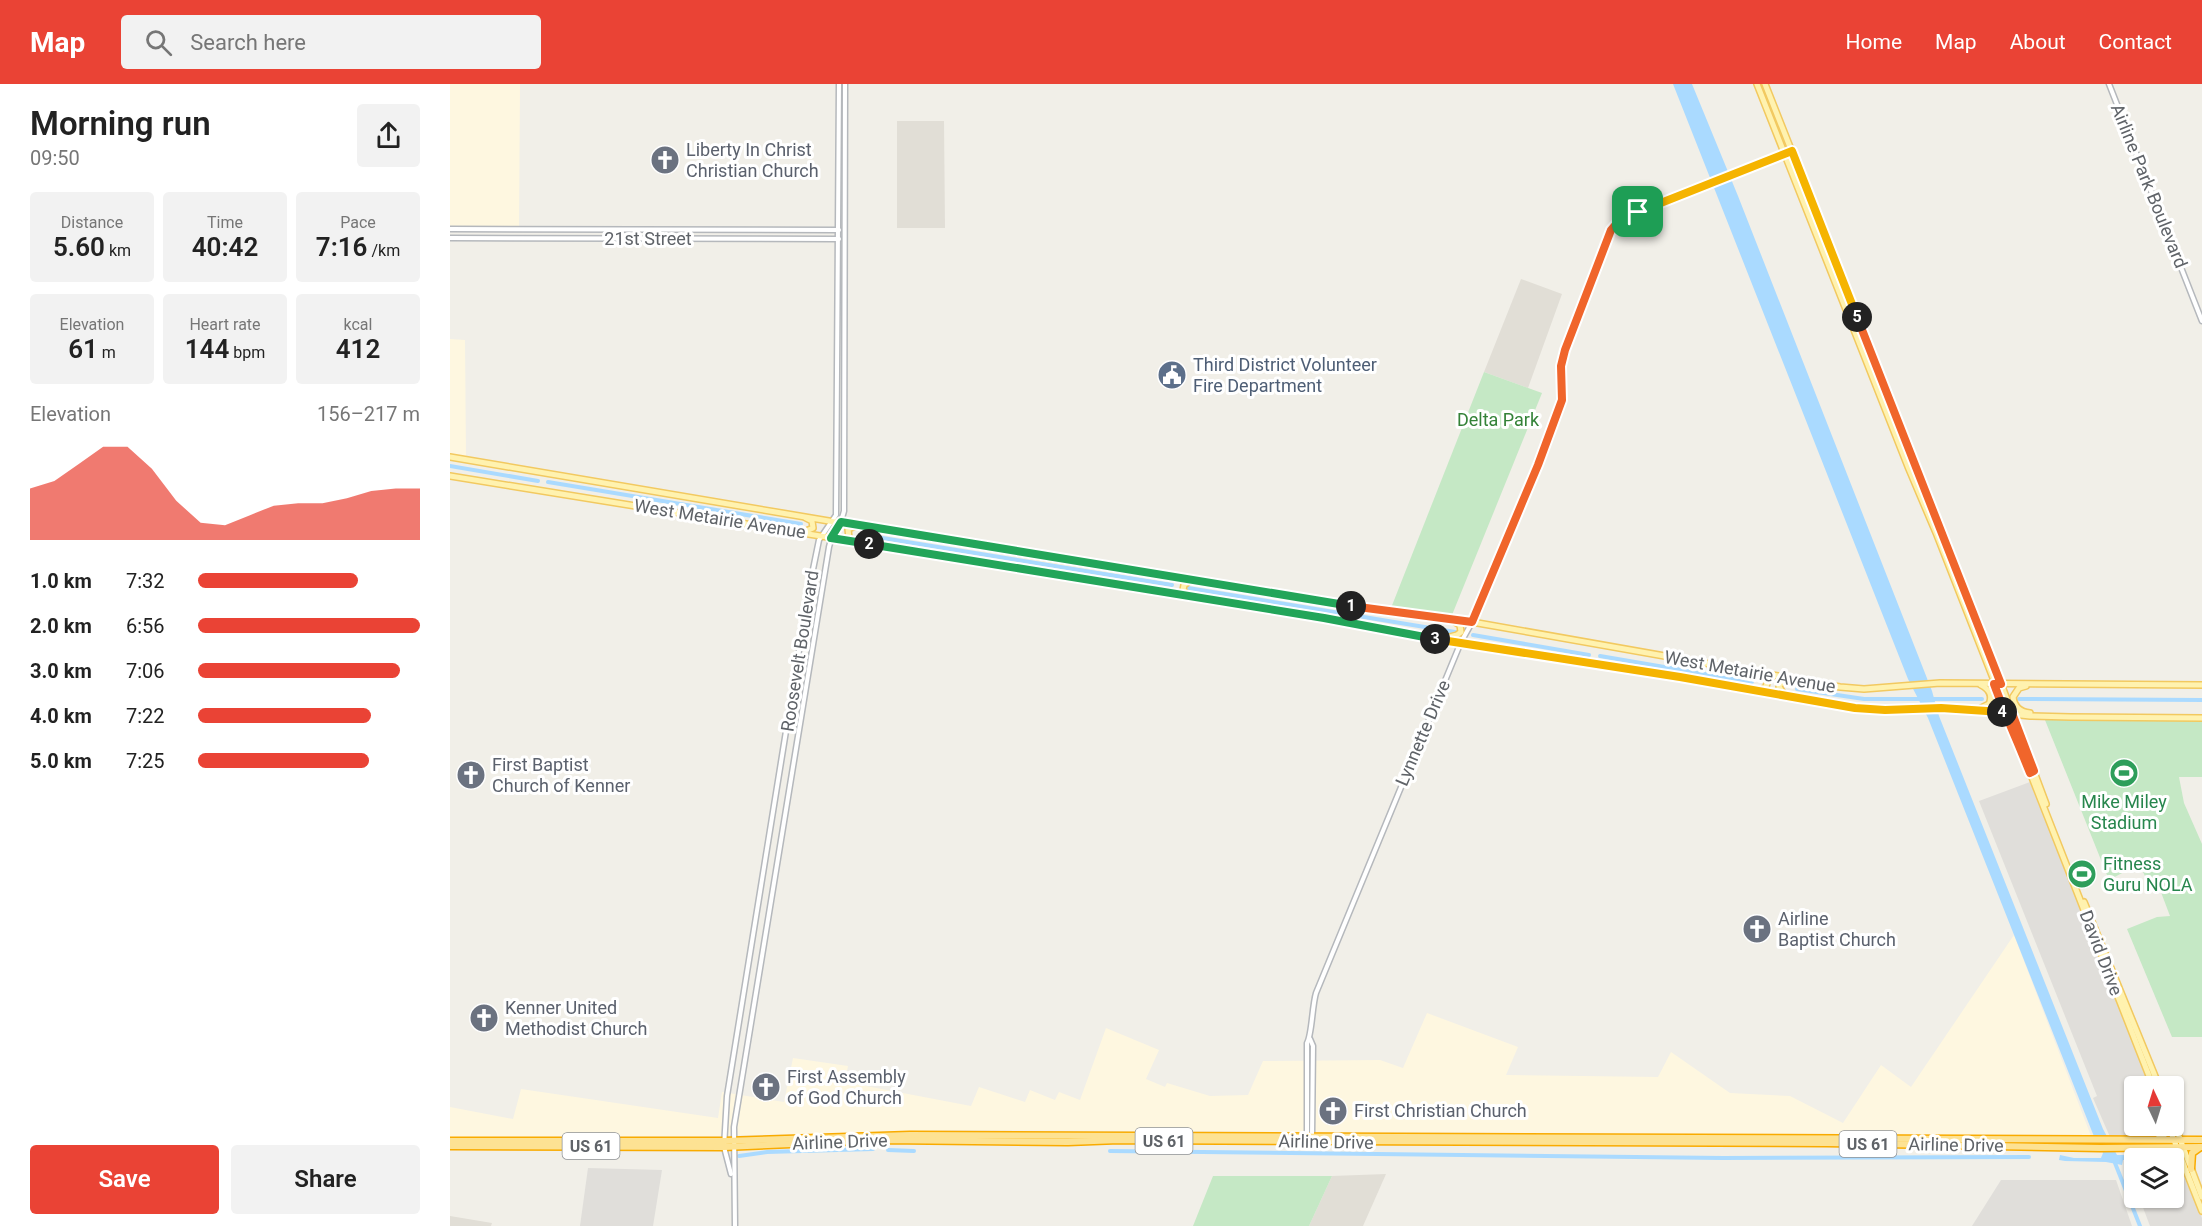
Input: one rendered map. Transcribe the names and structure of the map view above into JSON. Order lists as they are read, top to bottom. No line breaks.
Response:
{"streets":{"highway":["US 61","Airline Drive"],"main road":["West Metairie Avenue","David Drive"],"street":["Airline Park Boulevard","21st Street","Roosevelt Boulevard","Lynnette Drive"]},"crossings":[["21st Street","Roosevelt Boulevard"],["West Metairie Avenue","Roosevelt Boulevard"],["West Metairie Avenue","Lynnette Drive"],["West Metairie Avenue","David Drive"],["Roosevelt Boulevard","Airline Drive"],["Lynnette Drive","David Drive"],["Lynnette Drive","Airline Drive"]],"parks":["Delta Park"],"places":{"church":["Liberty In Christ Christian Church","First Baptist Church of Kenner","Airline Baptist Church","Kenner United Methodist Church","First Assembly of God Church","First Christian Church"],"public building":["Third District Volunteer Fire Department"],"sports":["Mike Miley Stadium","Fitness Guru NOLA"]},"north":"top","page":{"header":"Map","search":"Search here","nav":["Home","Map","About","Contact"],"heading":["Morning run","09:50"],"stats":[["Distance","5.60 km"],["Time","40:42"],["Pace","7:16 /km"],["Elevation","61 m"],["Heart rate","144 bpm"],["kcal","412"]],"pins":["5","2","1","3","4"],"chart":["Elevation","156–217 m"],"list":[{"name":"1.0 km","note":"7:32"},{"name":"2.0 km","note":"6:56"},{"name":"3.0 km","note":"7:06"},{"name":"4.0 km","note":"7:22"},{"name":"5.0 km","note":"7:25"}],"buttons":["Save","Share"]}}
